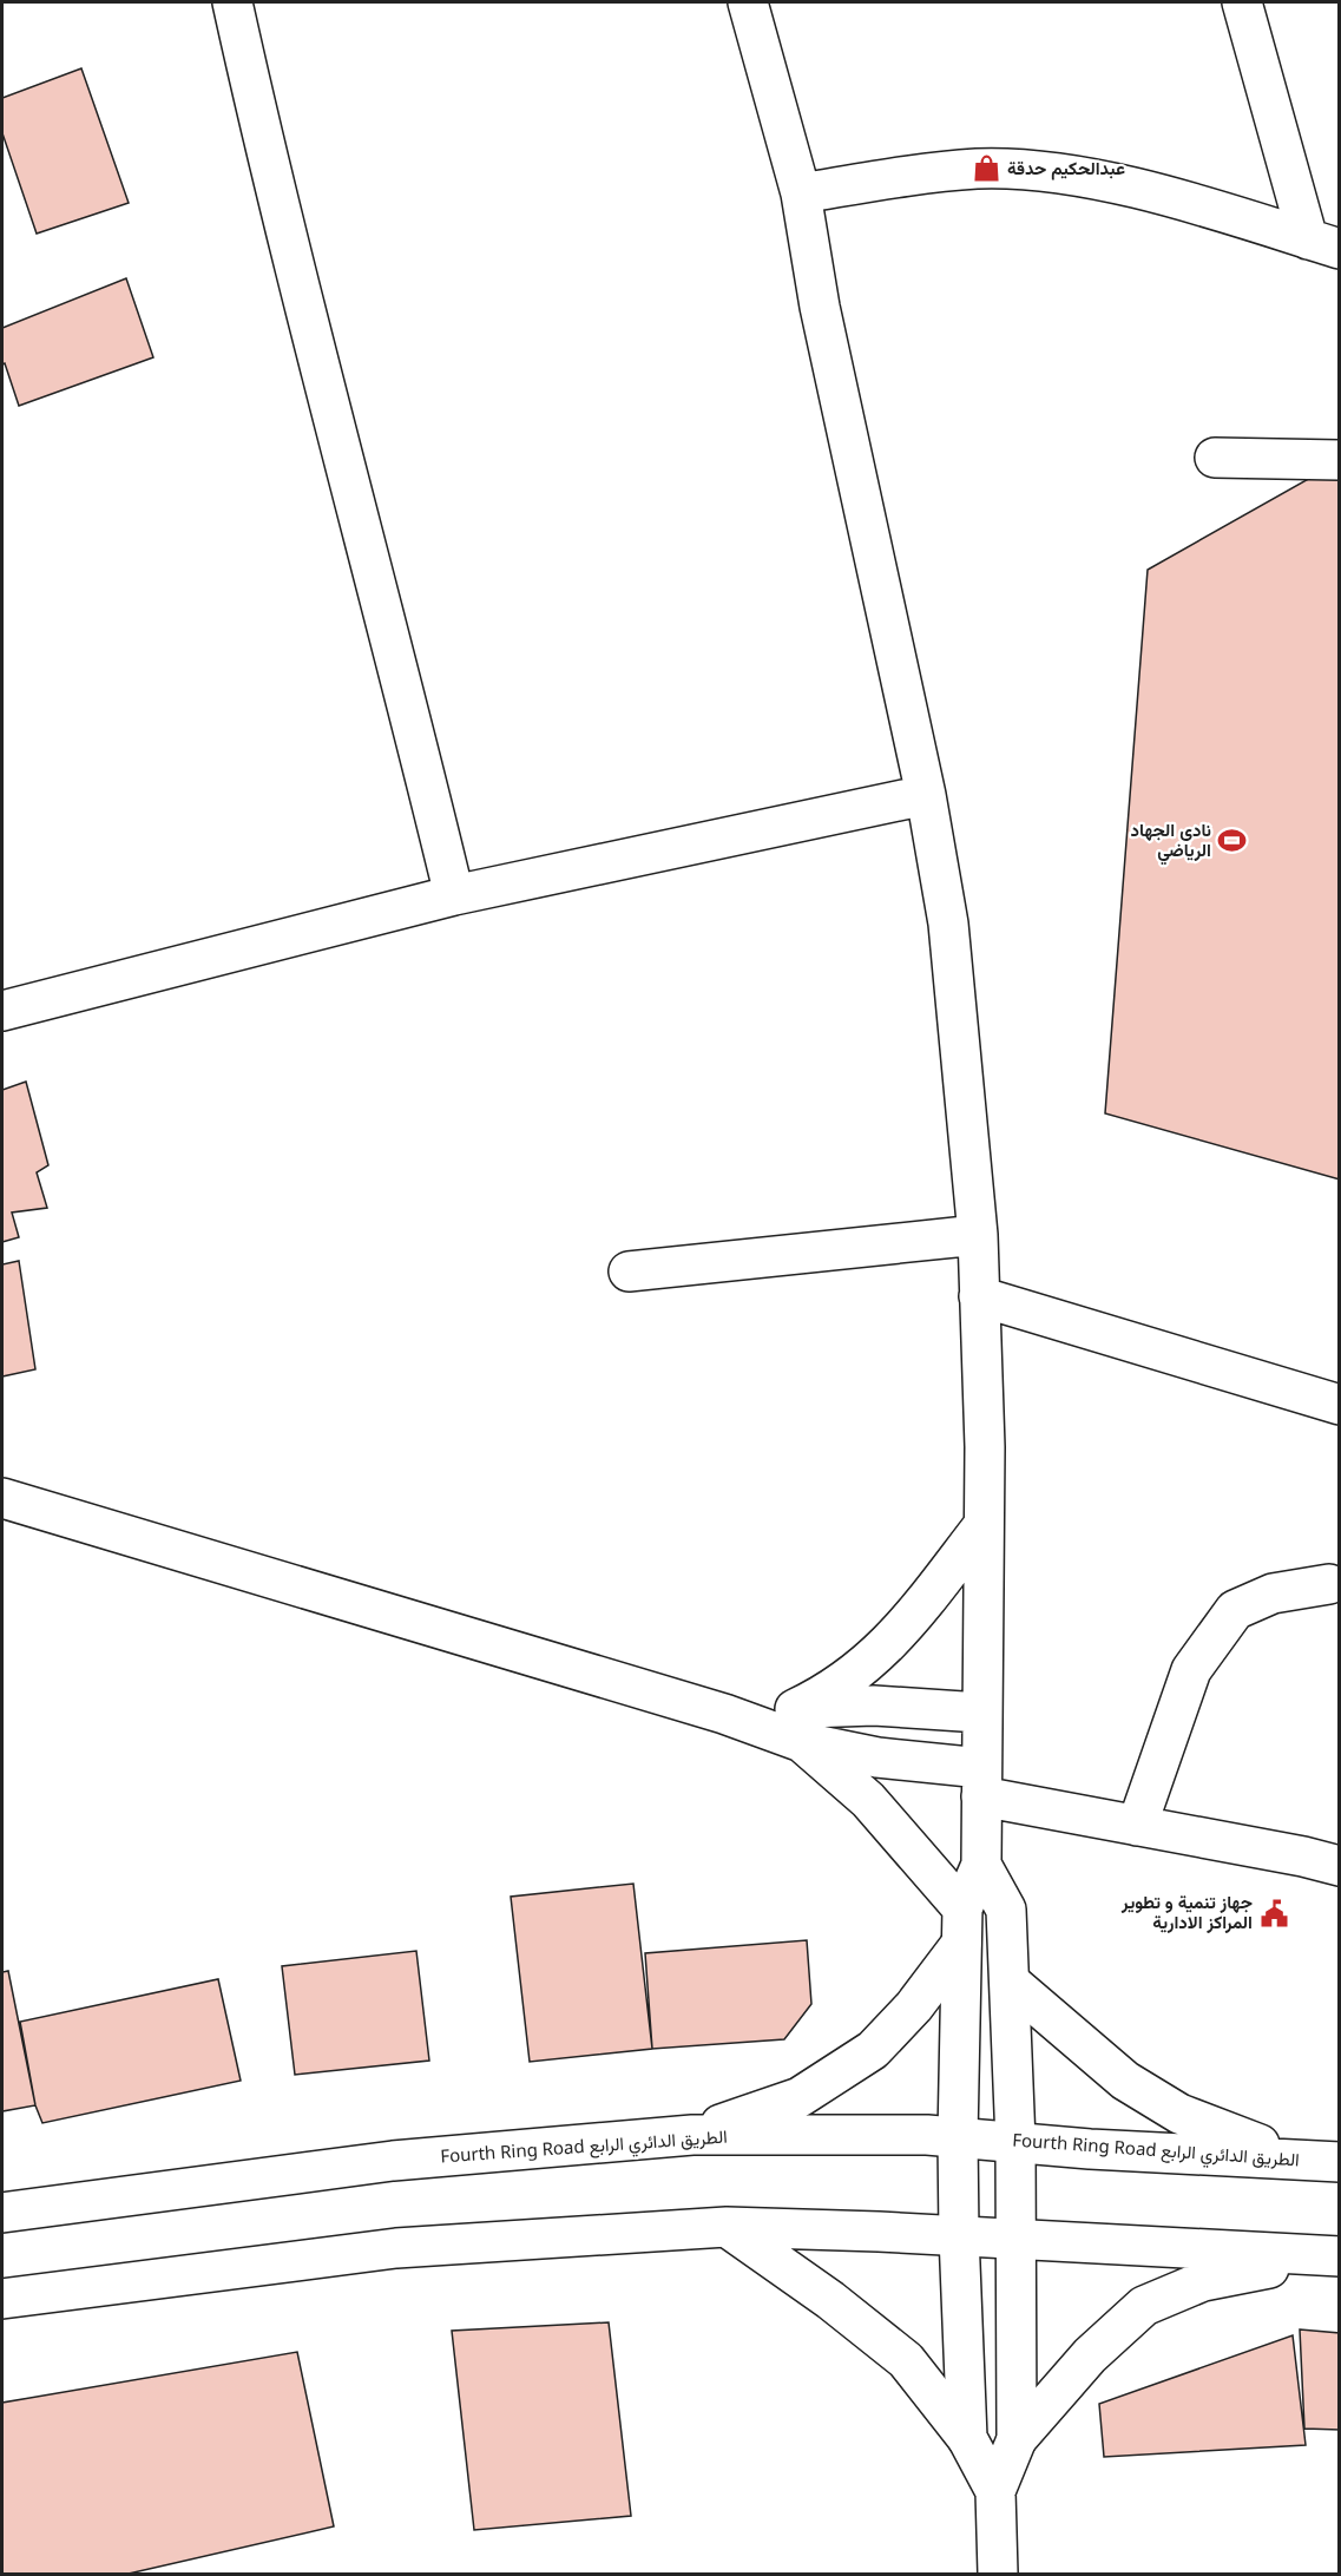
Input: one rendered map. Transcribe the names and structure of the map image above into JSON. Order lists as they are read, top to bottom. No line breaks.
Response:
{"streets":{"street":["Fourth Ring Road الطريق الدائري الرابع"]},"places":{"shop":["عبدالحكيم حدقة"],"sports":["نادي الجهاد الرياضي"],"public building":["جهاز تنمية و تطوير المراكز الادارية"]}}
